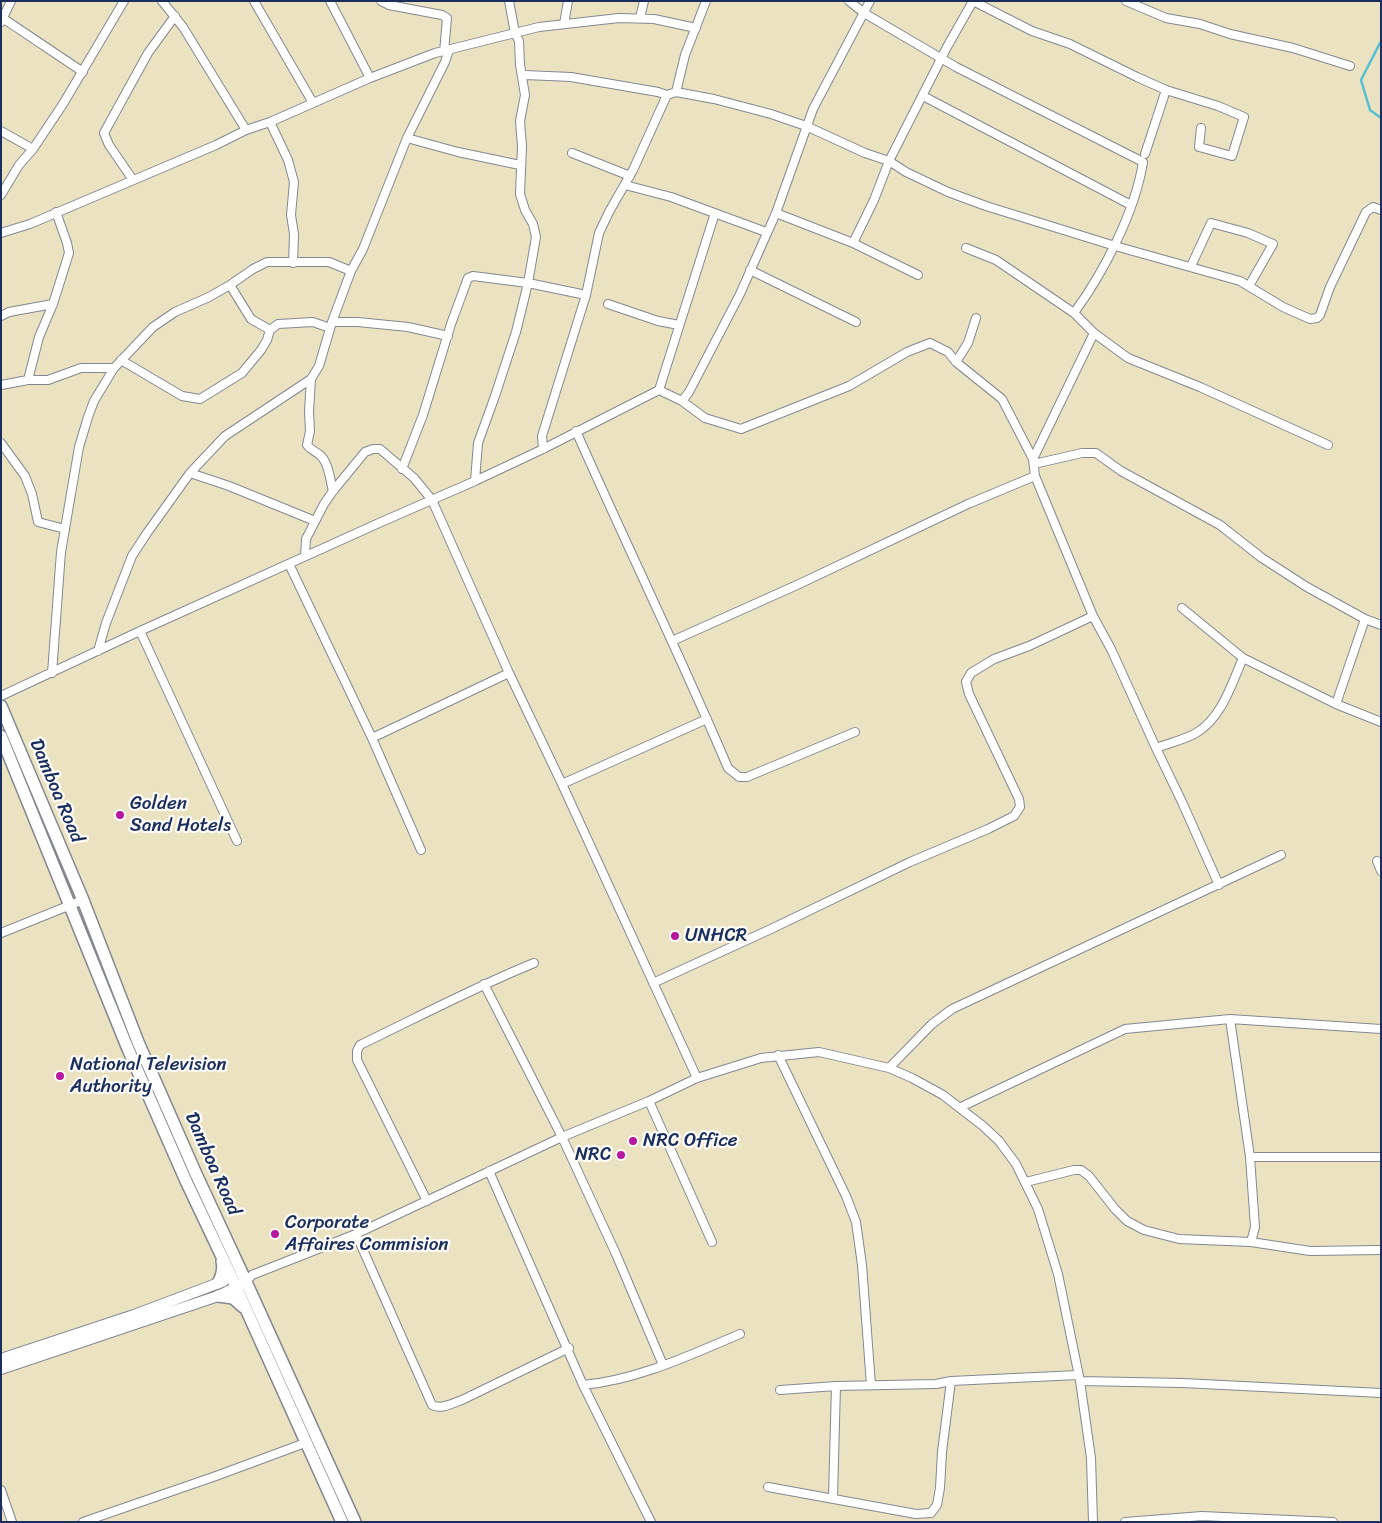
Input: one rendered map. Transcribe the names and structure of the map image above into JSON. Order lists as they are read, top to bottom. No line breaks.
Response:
{"streets":{"main road":["Damboa Road"]},"places":["Golden Sand Hotels","UNHCR","National Television Authority","NRC Office","NRC","Corporate Affaires Commision"]}
